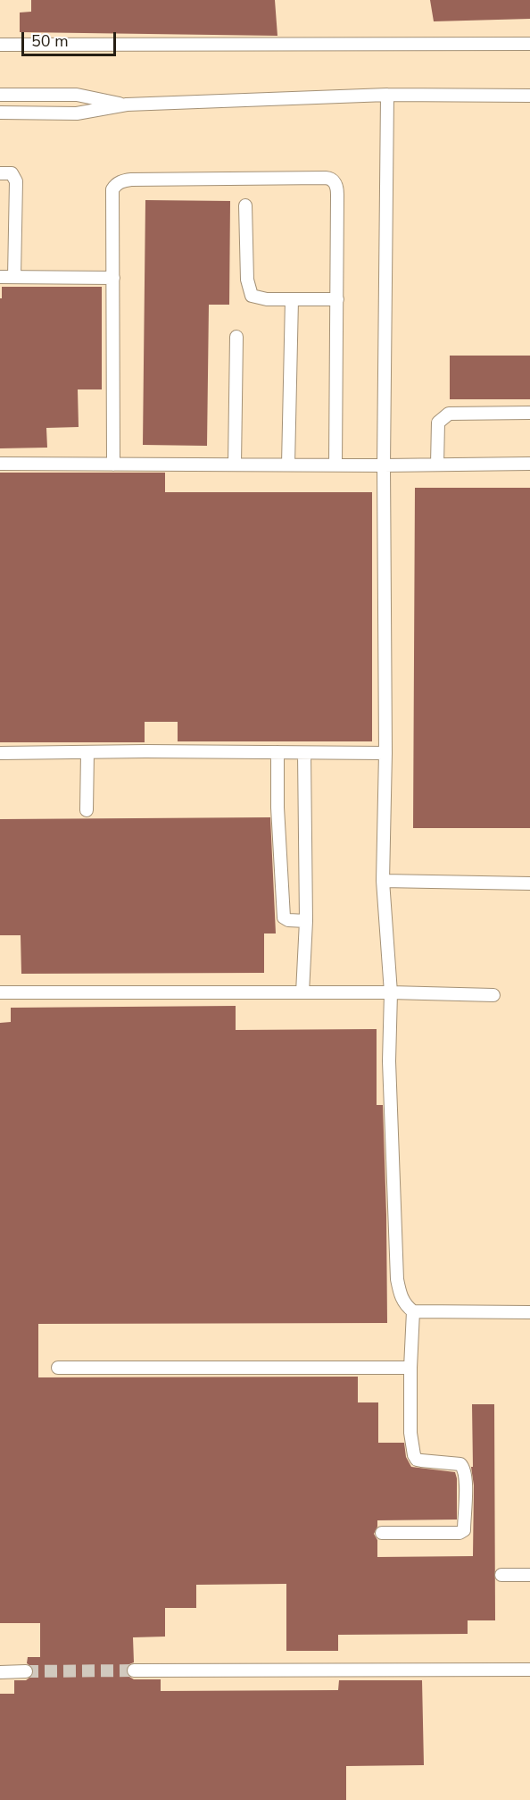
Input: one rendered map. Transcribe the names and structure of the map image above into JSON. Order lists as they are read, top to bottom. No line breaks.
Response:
{"scale_bar":"50 m"}
